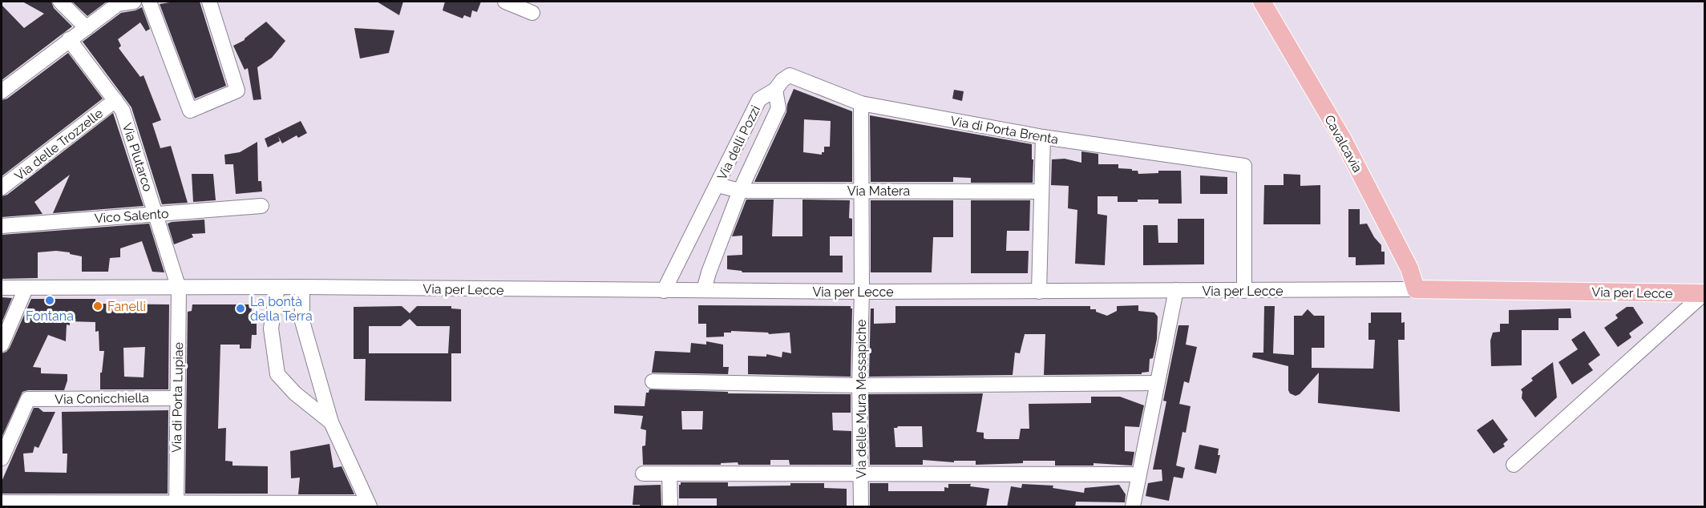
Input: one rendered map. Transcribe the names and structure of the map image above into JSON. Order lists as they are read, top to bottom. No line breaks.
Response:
{"streets":{"main road":["Cavalcavia","Via per Lecce"],"street":["Via di Porta Brenta","Via delli Pozzi","Via delle Trozzelle","Via Plutarco","Via Matera","Vico Salento","Via di Porta Lupiae","Via Conicchiella","Via delle Mura Messapiche"]},"crossings":[["Via di Porta Brenta","Via delli Pozzi"],["Via di Porta Brenta","Via per Lecce"],["Via di Porta Brenta","Via delle Mura Messapiche"],["Via delli Pozzi","Via Matera"],["Via delli Pozzi","Via per Lecce"],["Cavalcavia","Via per Lecce"],["Via delle Trozzelle","Via Plutarco"],["Via Plutarco","Vico Salento"],["Via Plutarco","Via per Lecce"],["Via Plutarco","Via di Porta Lupiae"],["Via Matera","Via delle Mura Messapiche"],["Via per Lecce","Via di Porta Lupiae"],["Via per Lecce","Via delle Mura Messapiche"],["Via di Porta Lupiae","Via Conicchiella"]],"places":["Fontana","Fanelli","La bontà della Terra"]}
